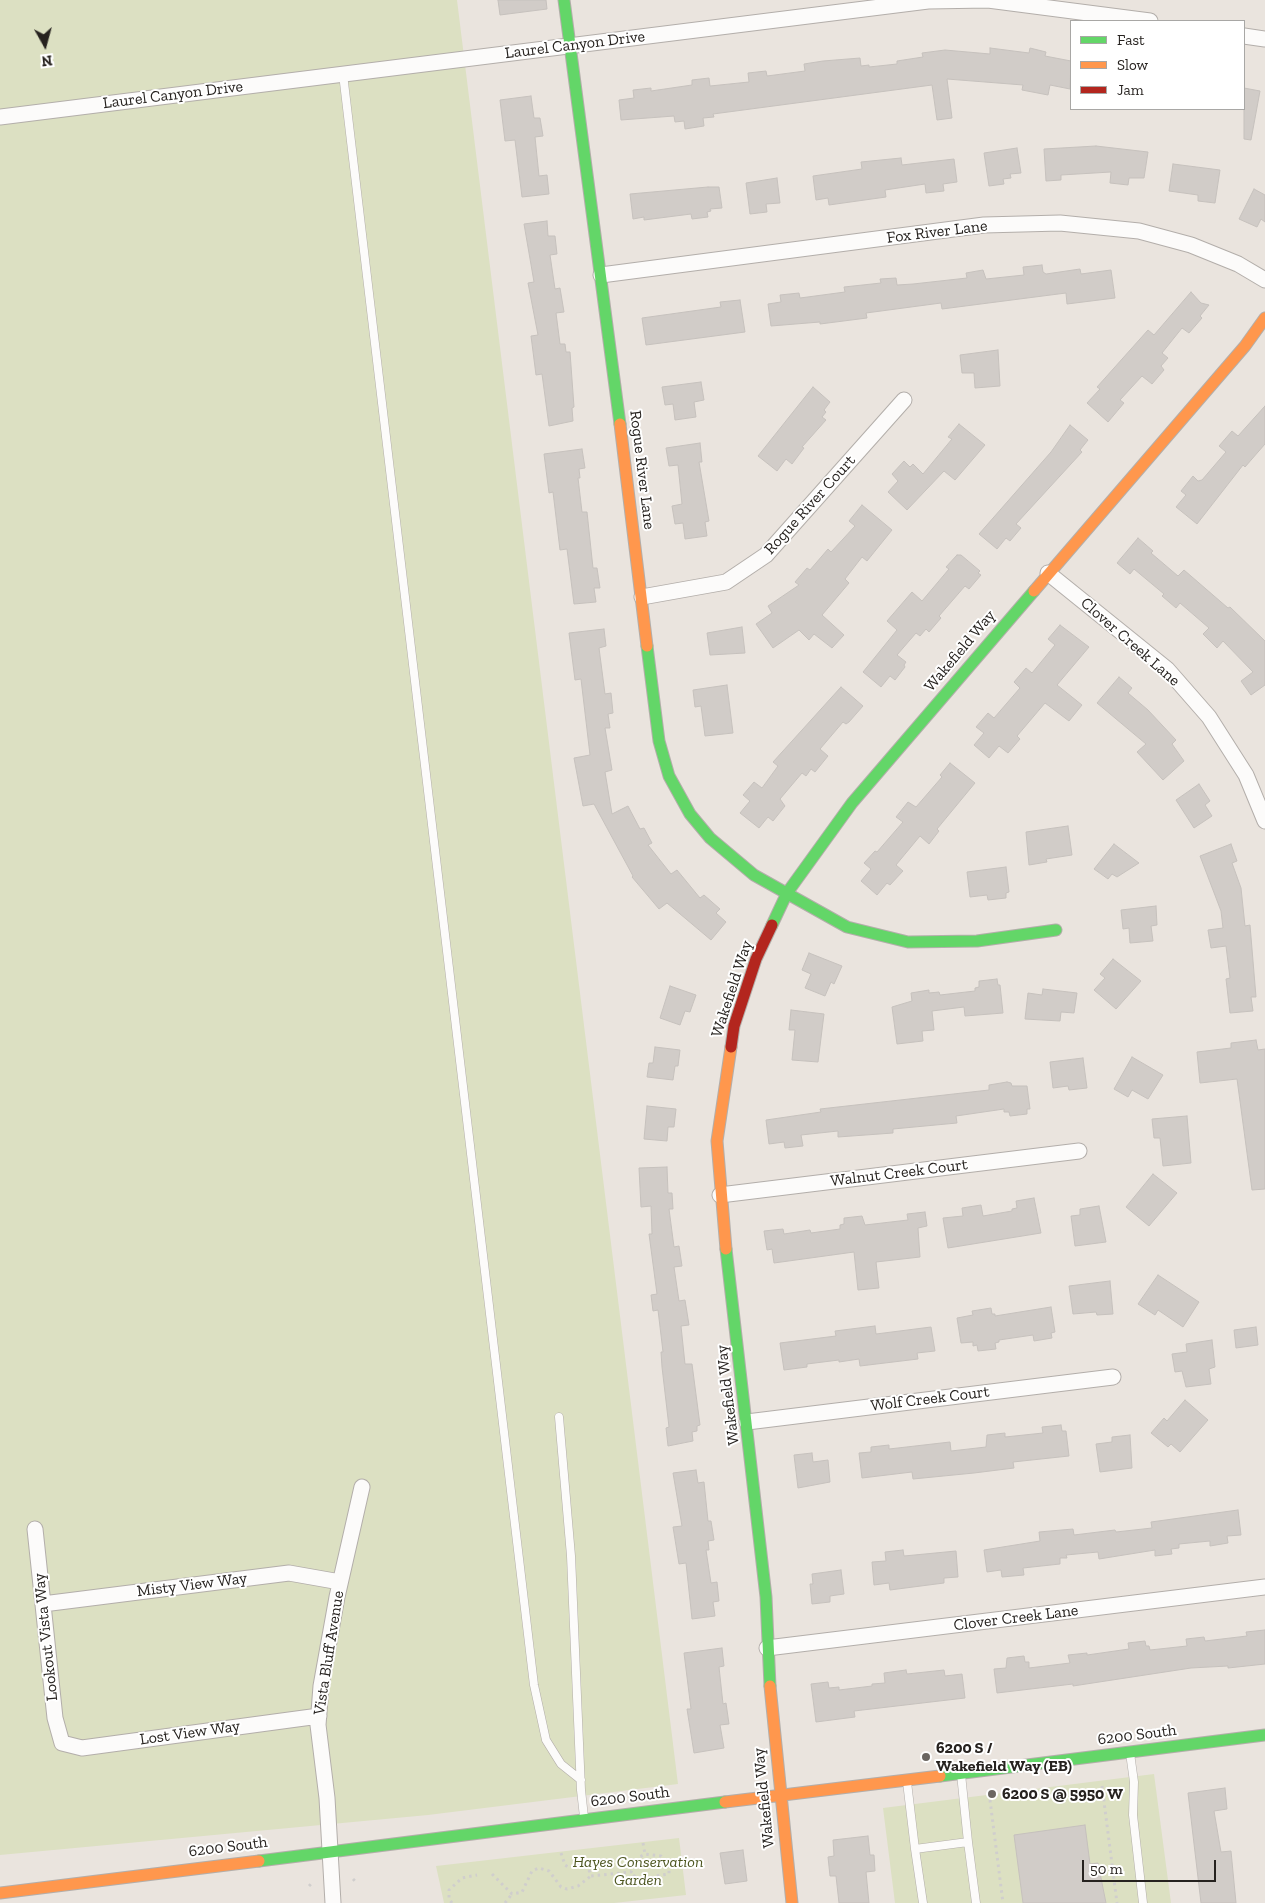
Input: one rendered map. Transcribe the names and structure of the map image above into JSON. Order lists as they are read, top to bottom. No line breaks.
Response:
{"streets":{"street":["Laurel Canyon Drive","Fox River Lane","Rogue River Lane","Rogue River Court","Clover Creek Lane","Wakefield Way","Walnut Creek Court","Wolf Creek Court","Misty View Way","Lookout Vista Way","Vista Bluff Avenue","Lost View Way","6200 South"]},"crossings":[["Laurel Canyon Drive","Rogue River Lane"],["Fox River Lane","Rogue River Lane"],["Rogue River Lane","Rogue River Court"],["Rogue River Lane","Wakefield Way"],["Clover Creek Lane","Wakefield Way"],["Wakefield Way","Walnut Creek Court"],["Wakefield Way","Wolf Creek Court"],["Wakefield Way","6200 South"],["Misty View Way","Lookout Vista Way"],["Misty View Way","Vista Bluff Avenue"],["Lookout Vista Way","Lost View Way"],["Vista Bluff Avenue","Lost View Way"],["Vista Bluff Avenue","6200 South"]],"parks":["Hayes Conservation Garden"],"places":["6200 S / Wakefield Way (EB)","6200 S @ 5950 W"],"legend":["Fast","Slow","Jam"],"scale_bar":"50 m","north":"bottom"}
